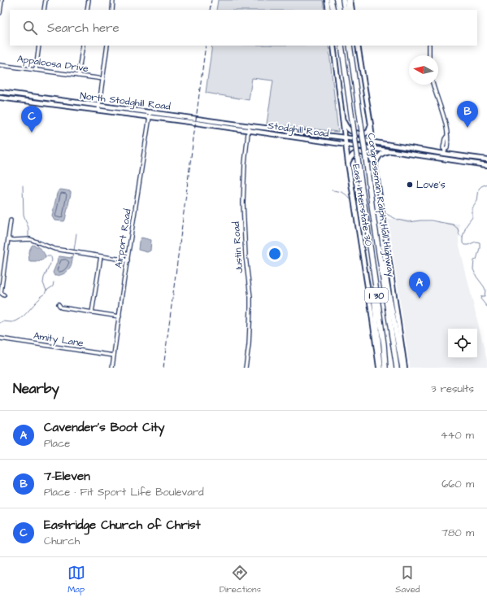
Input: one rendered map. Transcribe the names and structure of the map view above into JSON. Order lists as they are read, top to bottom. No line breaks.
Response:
{"streets":{"highway":["Congressman Ralph Hall Highway","I 30"],"main road":["North Stodghill Road","Stodghill Road","East Interstate 30"],"street":["Appaloosa Drive","Airport Road","Justin Road","Amity Lane"]},"crossings":[["North Stodghill Road","Stodghill Road"],["North Stodghill Road","Airport Road"],["North Stodghill Road","Justin Road"],["Stodghill Road","East Interstate 30"],["Stodghill Road","Justin Road"],["Airport Road","Amity Lane"]],"places":["Love's"],"north":"left","page":{"search":"Search here","pins":["B","C","A"],"heading":["Nearby","3 results"],"list":[{"mark":"A","name":"Cavender's Boot City","note":"Place","value":"440 m"},{"mark":"B","name":"7-Eleven","note":"Place · Fit Sport Life Boulevard","value":"660 m"},{"mark":"C","name":"Eastridge Church of Christ","note":"Church","value":"780 m"}],"nav":["Map","Directions","Saved"]}}
